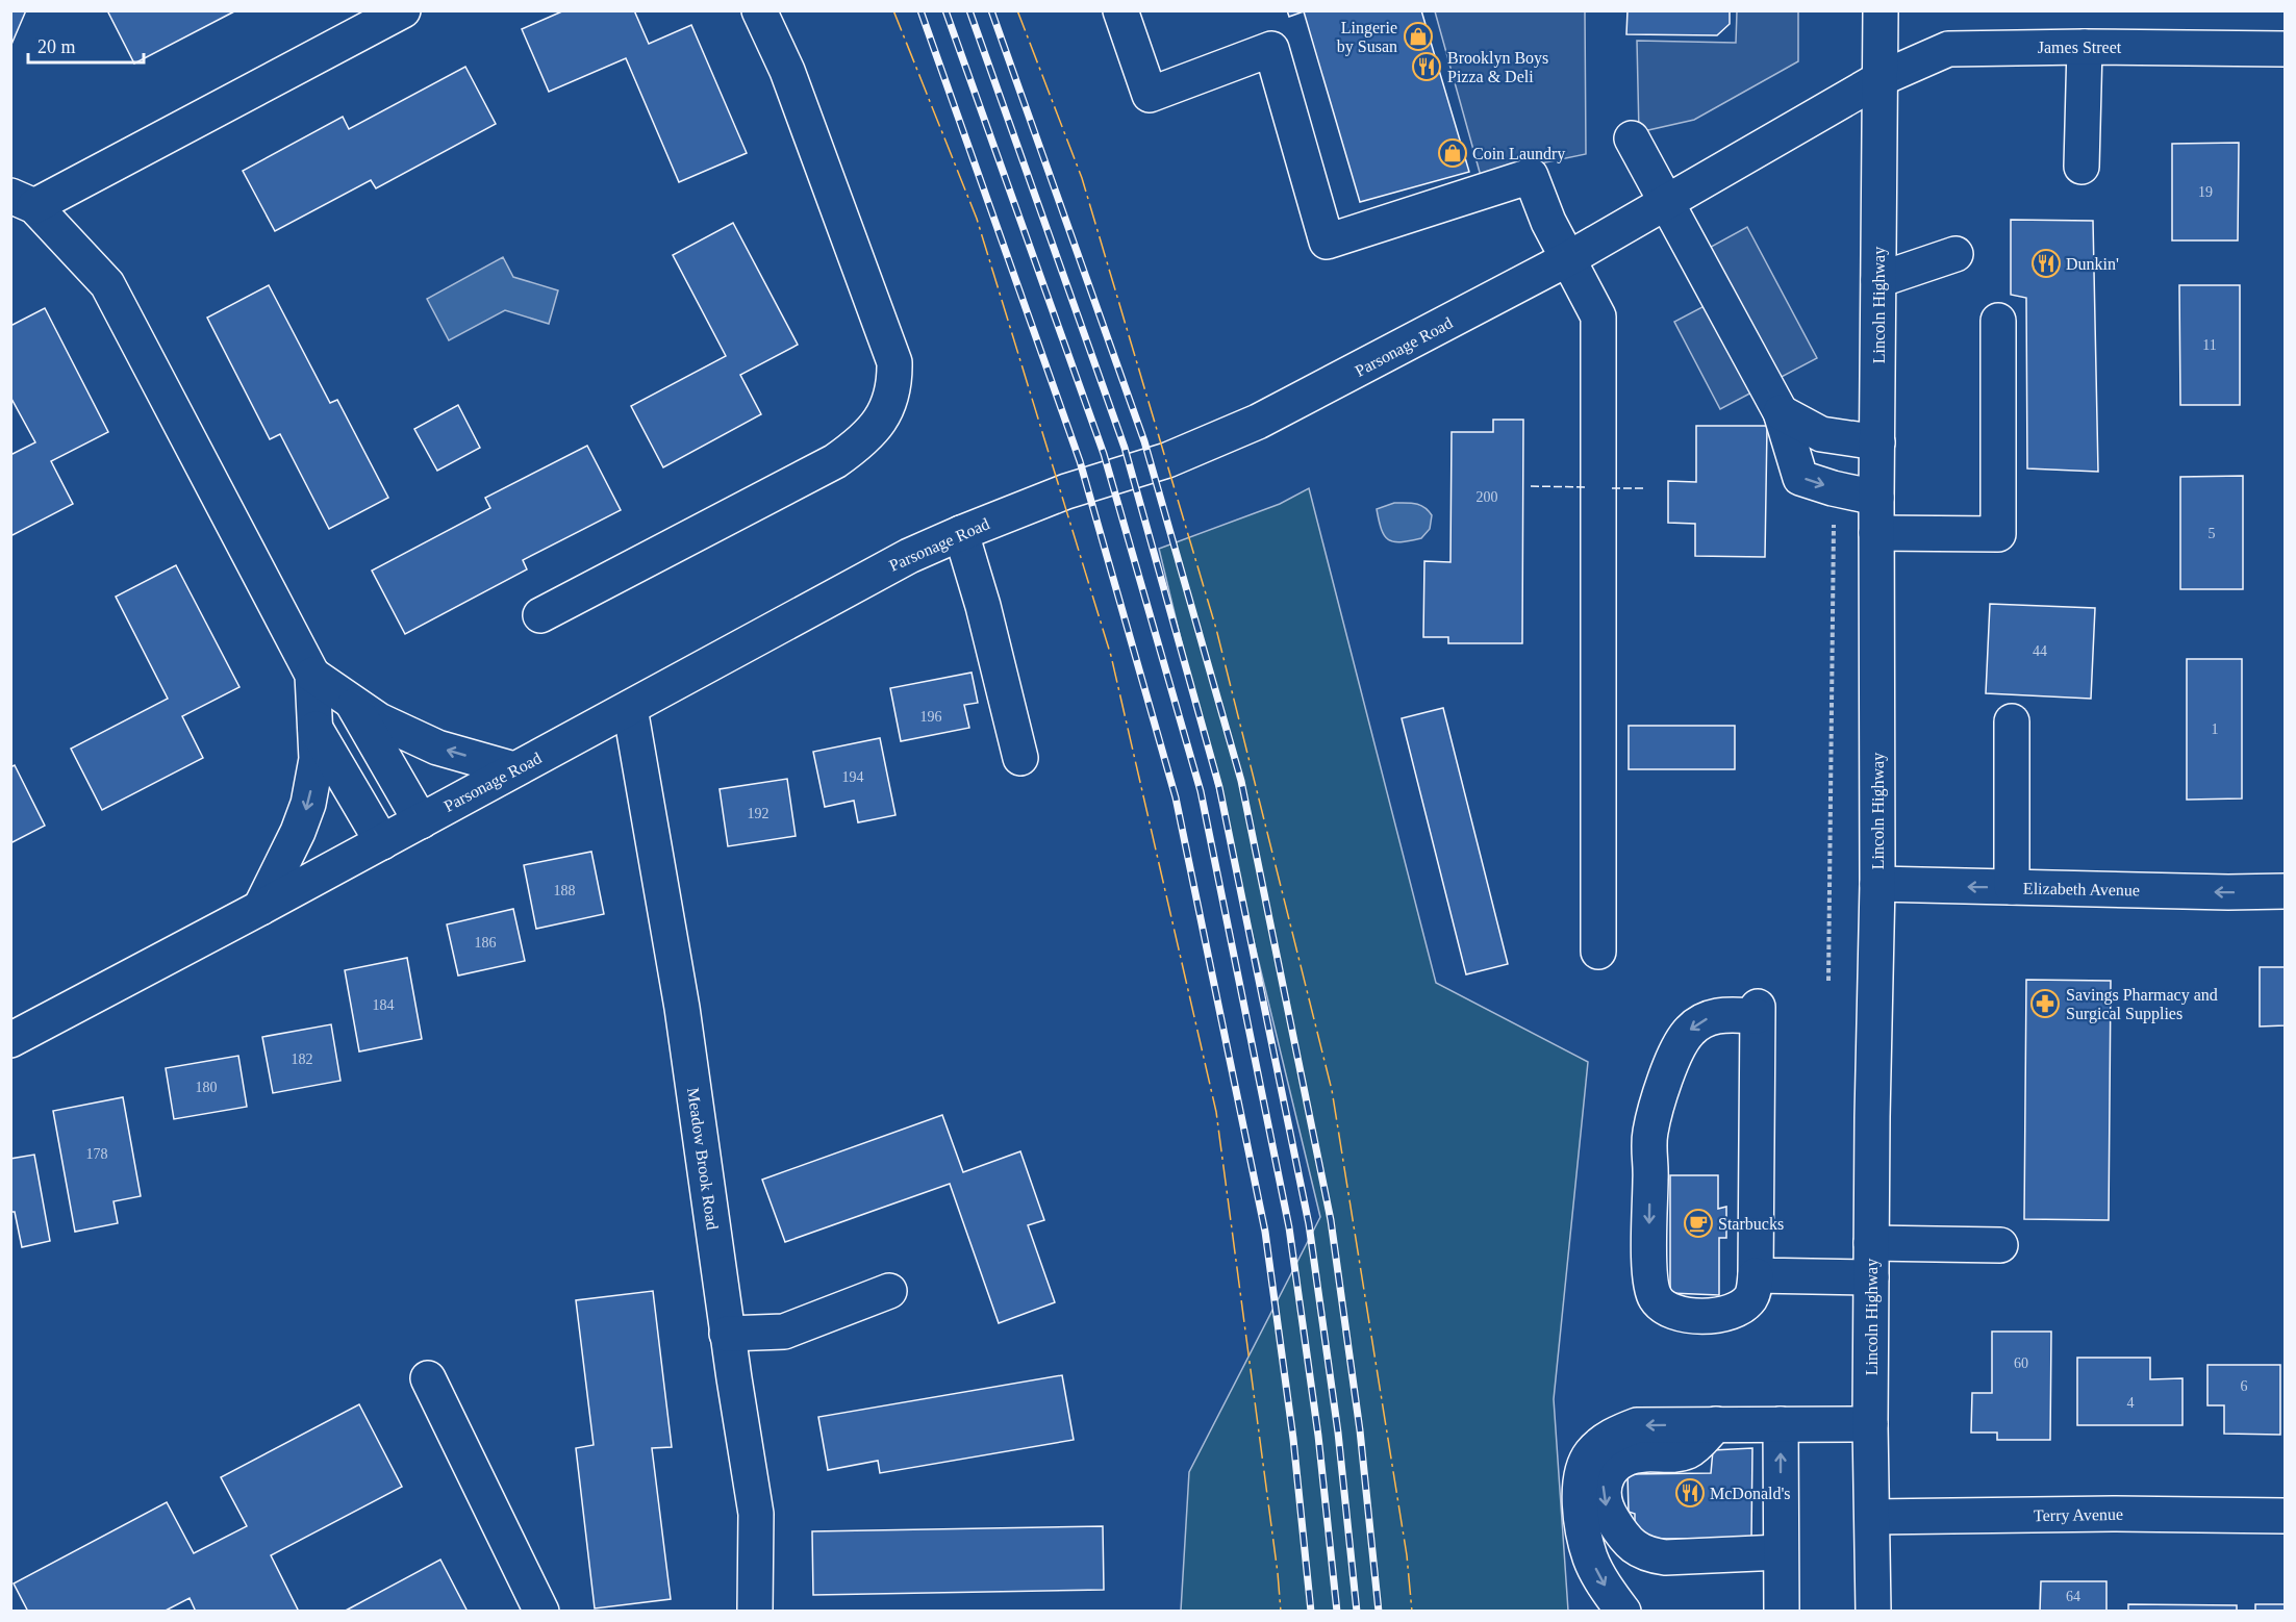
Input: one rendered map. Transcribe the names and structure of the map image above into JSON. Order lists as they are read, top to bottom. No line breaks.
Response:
{"streets":{"street":["James Street","Lincoln Highway","Parsonage Road","Elizabeth Avenue","Meadow Brook Road","Terry Avenue"]},"crossings":[["James Street","Lincoln Highway"],["James Street","Parsonage Road"],["Lincoln Highway","Parsonage Road"],["Lincoln Highway","Elizabeth Avenue"],["Lincoln Highway","Terry Avenue"],["Parsonage Road","Meadow Brook Road"]],"one_way":["Elizabeth Avenue"],"places":{"shop":["Lingerie by Susan","Coin Laundry"],"restaurant":["Brooklyn Boys Pizza & Deli","Dunkin'","McDonald's"],"pharmacy":["Savings Pharmacy and Surgical Supplies"],"cafe":["Starbucks"]},"house_numbers":["19","11","200","5","44","196","1","194","192","188","186","184","182","180","178","60","6","4","64"],"scale_bar":"20 m"}
